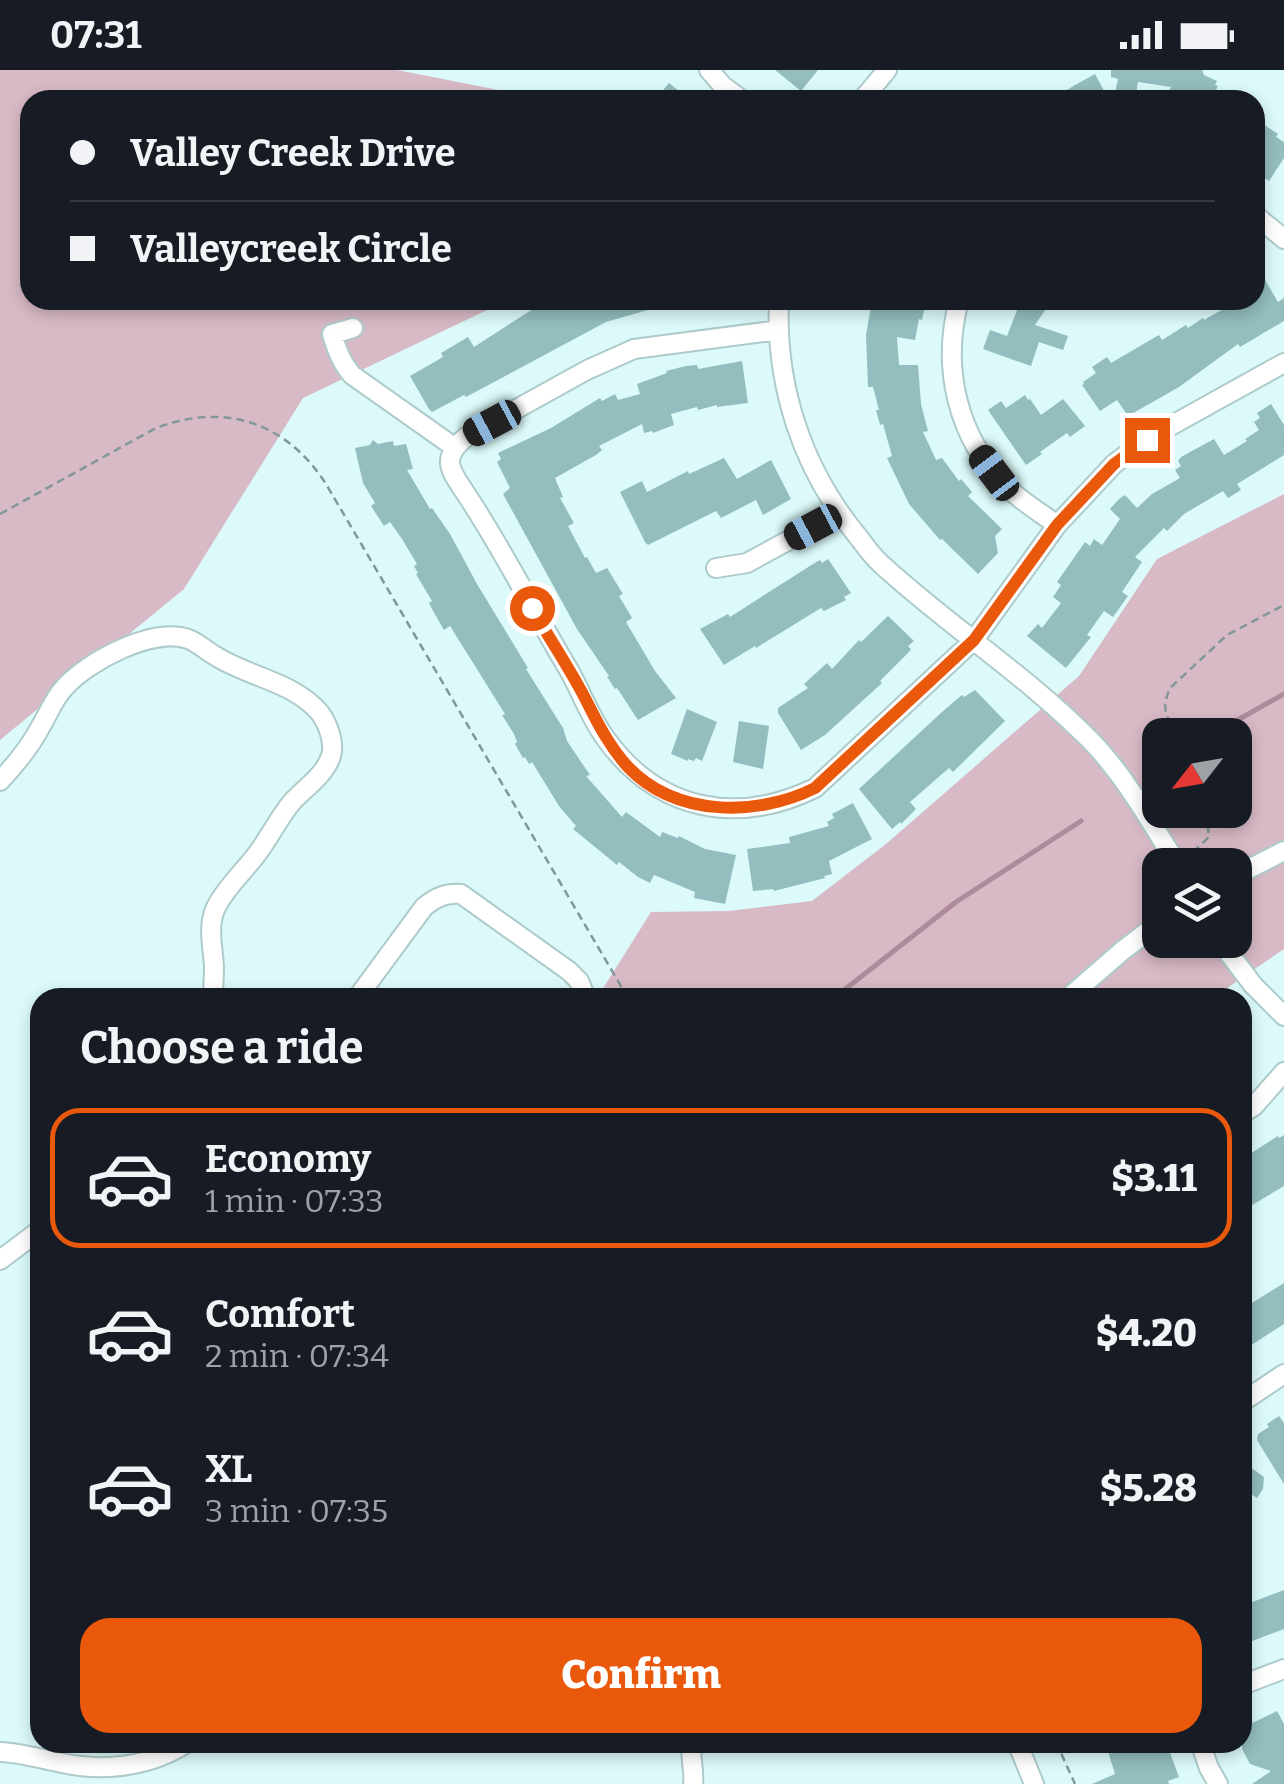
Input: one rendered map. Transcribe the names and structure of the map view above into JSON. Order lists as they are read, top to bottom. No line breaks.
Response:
{"north":"bottom left","page":{"status":"07:31","banner":["Valley Creek Drive","Valleycreek Circle"],"heading":"Choose a ride","list":[{"name":"Economy","note":"1 min · 07:33","value":"$3.11"},{"name":"Comfort","note":"2 min · 07:34","value":"$4.20"},{"name":"XL","note":"3 min · 07:35","value":"$5.28"}],"buttons":"Confirm"}}
